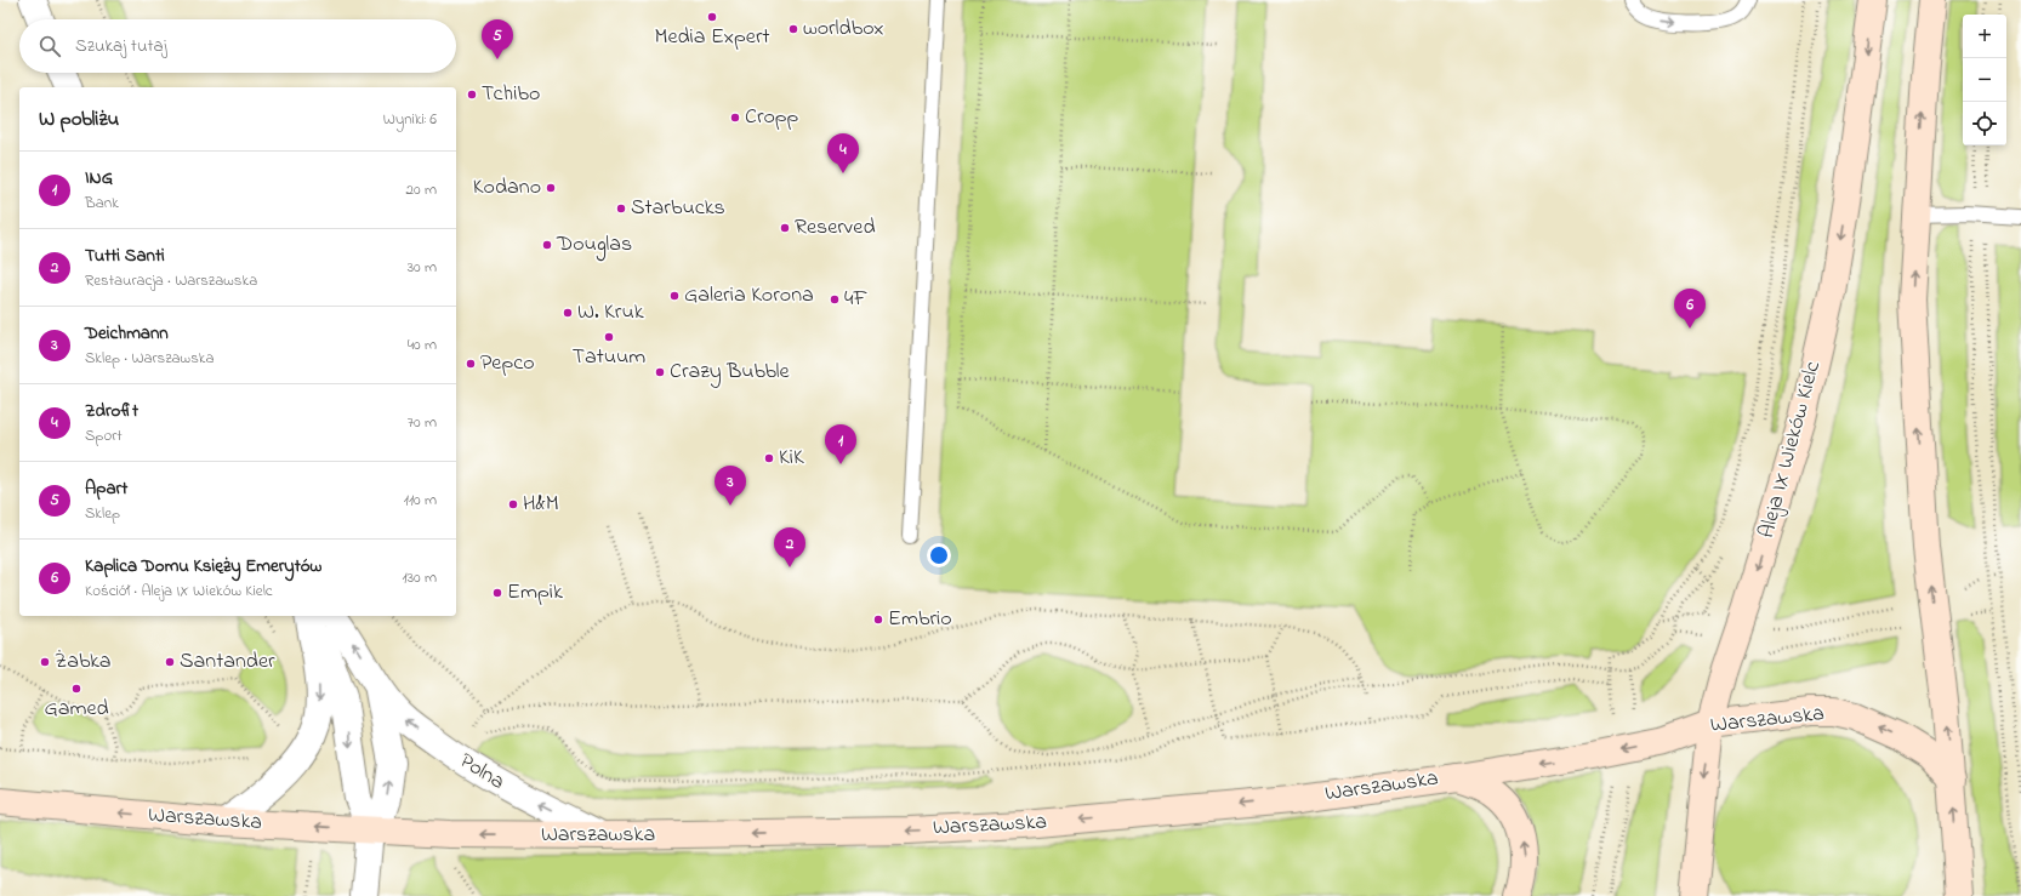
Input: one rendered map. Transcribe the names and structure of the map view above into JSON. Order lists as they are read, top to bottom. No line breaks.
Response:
{"streets":{"main road":["Aleja IX Wieków Kielc","Warszawska"],"street":["Polna"]},"crossings":[["Aleja IX Wieków Kielc","Warszawska"],["Warszawska","Polna"]],"one_way":["Warszawska"],"places":["Media Expert","worldbox","Tchibo","Cropp","Kodano","Starbucks","Reserved","Douglas","Galeria Korona","4F","W. Kruk","Tatuum","Pepco","Crazy Bubble","KiK","H&M","Empik","Embrio","Żabka","Santander","Gamed"],"page":{"map_buttons":["+","−"],"pins":["5","4","6","1","3","2"],"search":"Szukaj tutaj","heading":["W pobliżu","Wyniki: 6"],"list":[{"mark":"1","name":"ING","note":"Bank","value":"20 m"},{"mark":"2","name":"Tutti Santi","note":"Restauracja · Warszawska","value":"30 m"},{"mark":"3","name":"Deichmann","note":"Sklep · Warszawska","value":"40 m"},{"mark":"4","name":"Zdrofit","note":"Sport","value":"70 m"},{"mark":"5","name":"Apart","note":"Sklep","value":"110 m"},{"mark":"6","name":"Kaplica Domu Księży Emerytów","note":"Kościół · Aleja IX Wieków Kielc","value":"130 m"}]}}
